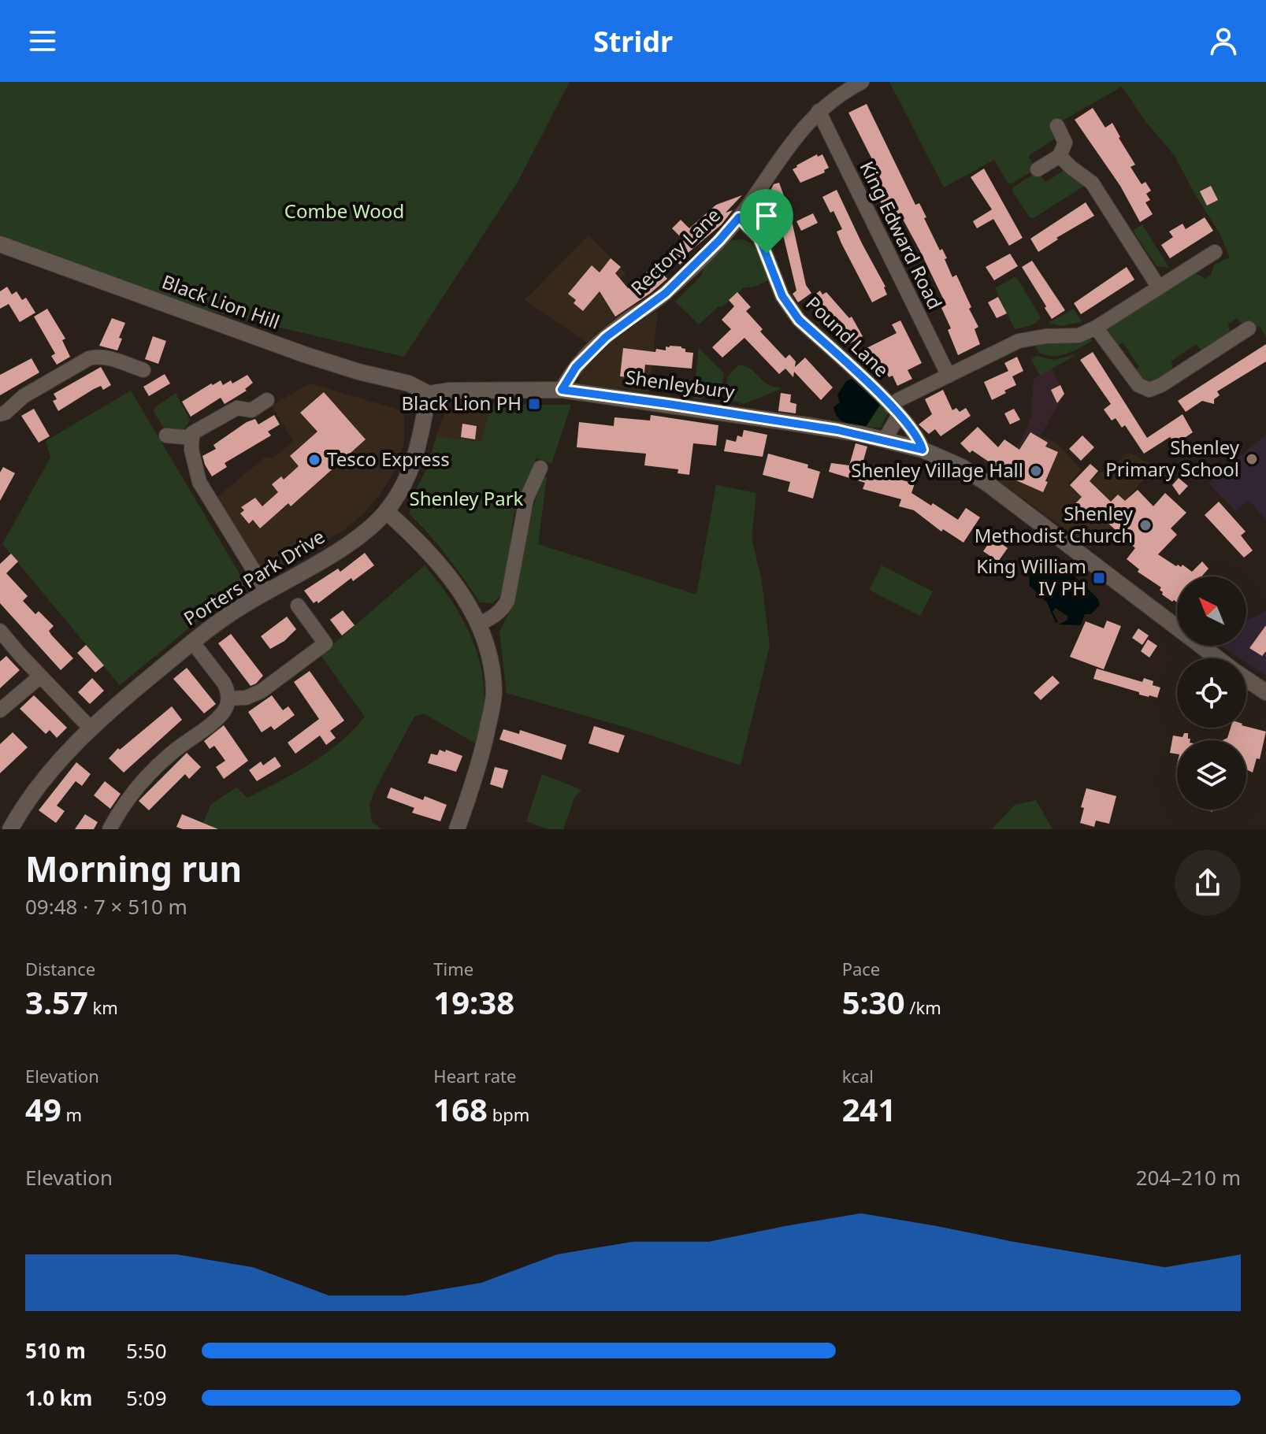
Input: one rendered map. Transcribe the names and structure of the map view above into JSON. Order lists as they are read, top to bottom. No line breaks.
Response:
{"streets":{"main road":["Black Lion Hill","Shenleybury","Porters Park Drive"],"street":["King Edward Road","Rectory Lane","Pound Lane"]},"crossings":[["King Edward Road","Rectory Lane"],["Rectory Lane","Pound Lane"],["Rectory Lane","Shenleybury"],["Black Lion Hill","Shenleybury"],["Black Lion Hill","Porters Park Drive"],["Pound Lane","Shenleybury"],["Shenleybury","Porters Park Drive"]],"parks":["Combe Wood","Shenley Park"],"places":{"transit":["Black Lion PH","King William IV PH"],"other":["Shenley Primary School","Tesco Express","Shenley Village Hall","Shenley Methodist Church"]},"north":"top left","page":{"header":"Stridr","heading":["Morning run","09:48 · 7 × 510 m"],"stats":[["Distance","3.57 km"],["Time","19:38"],["Pace","5:30 /km"],["Elevation","49 m"],["Heart rate","168 bpm"],["kcal","241"]],"chart":["Elevation","204–210 m"],"list":[{"name":"510 m","note":"5:50"},{"name":"1.0 km","note":"5:09"}]}}
